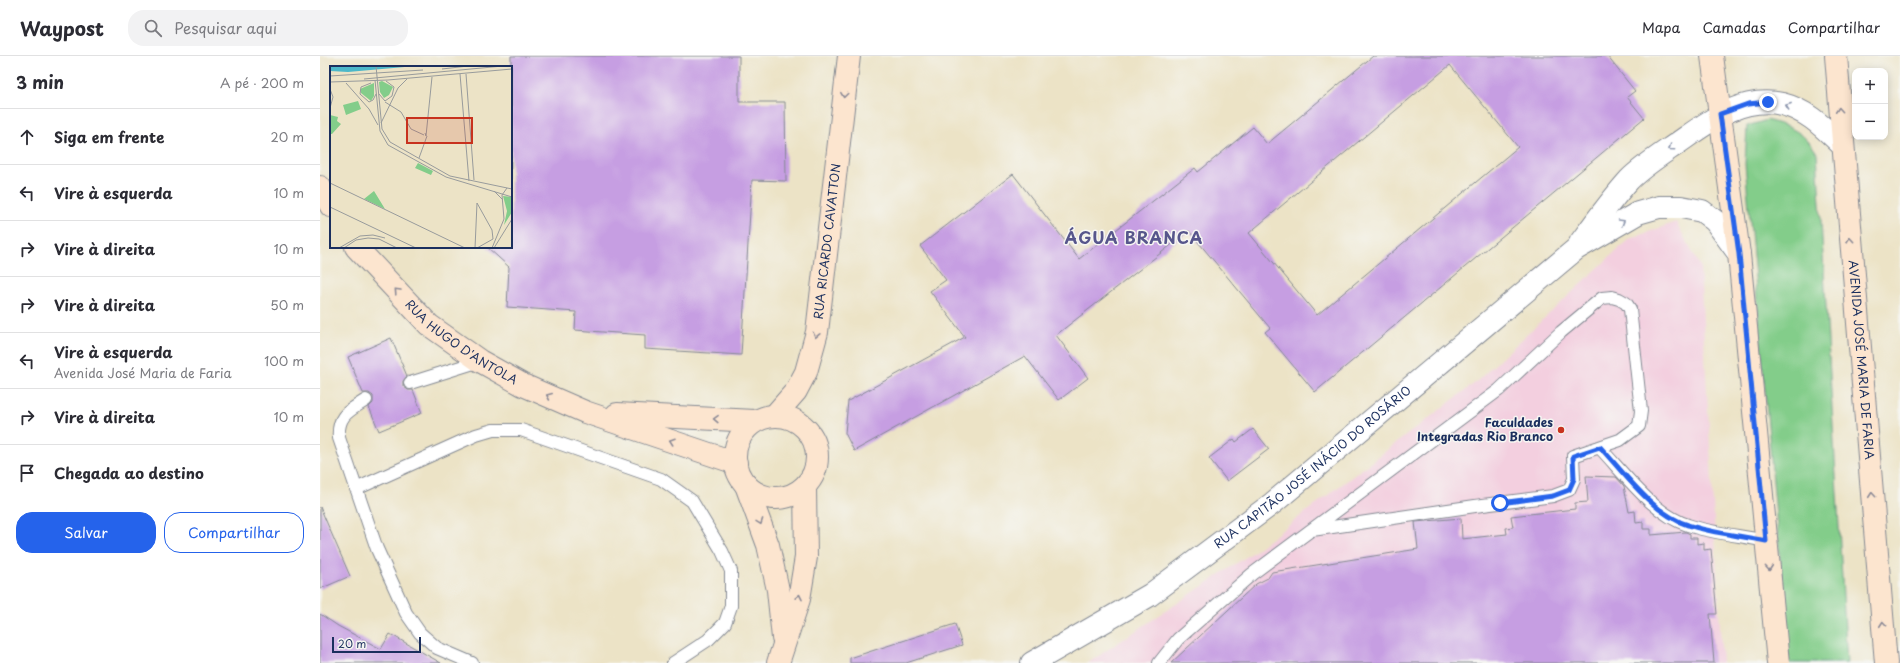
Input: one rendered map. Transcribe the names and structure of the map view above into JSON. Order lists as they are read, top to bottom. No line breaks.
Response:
{"streets":{"street":["RUA RICARDO CAVATTON","RUA HUGO D'ANTOLA","AVENIDA JOSÉ MARIA DE FARIA","RUA CAPITÃO JOSÉ INÁCIO DO ROSÁRIO"]},"crossings":[["RUA RICARDO CAVATTON","RUA HUGO D'ANTOLA"],["AVENIDA JOSÉ MARIA DE FARIA","RUA CAPITÃO JOSÉ INÁCIO DO ROSÁRIO"]],"one_way":["RUA RICARDO CAVATTON","RUA HUGO D'ANTOLA"],"districts":["ÁGUA BRANCA"],"places":["Faculdades Integradas Rio Branco"],"scale_bar":"20 m","page":{"header":"Waypost","search":"Pesquisar aqui","nav":["Mapa","Camadas","Compartilhar"],"heading":["3 min","A pé · 200 m"],"map_buttons":["+","−"],"list":[["Siga em frente","20 m"],["Vire à esquerda","10 m"],["Vire à direita","10 m"],["Vire à direita","50 m"],["Vire à esquerda","Avenida José Maria de Faria","100 m"],["Vire à direita","10 m"],"Chegada ao destino"],"buttons":["Salvar","Compartilhar"],"scale":"20 m"}}
